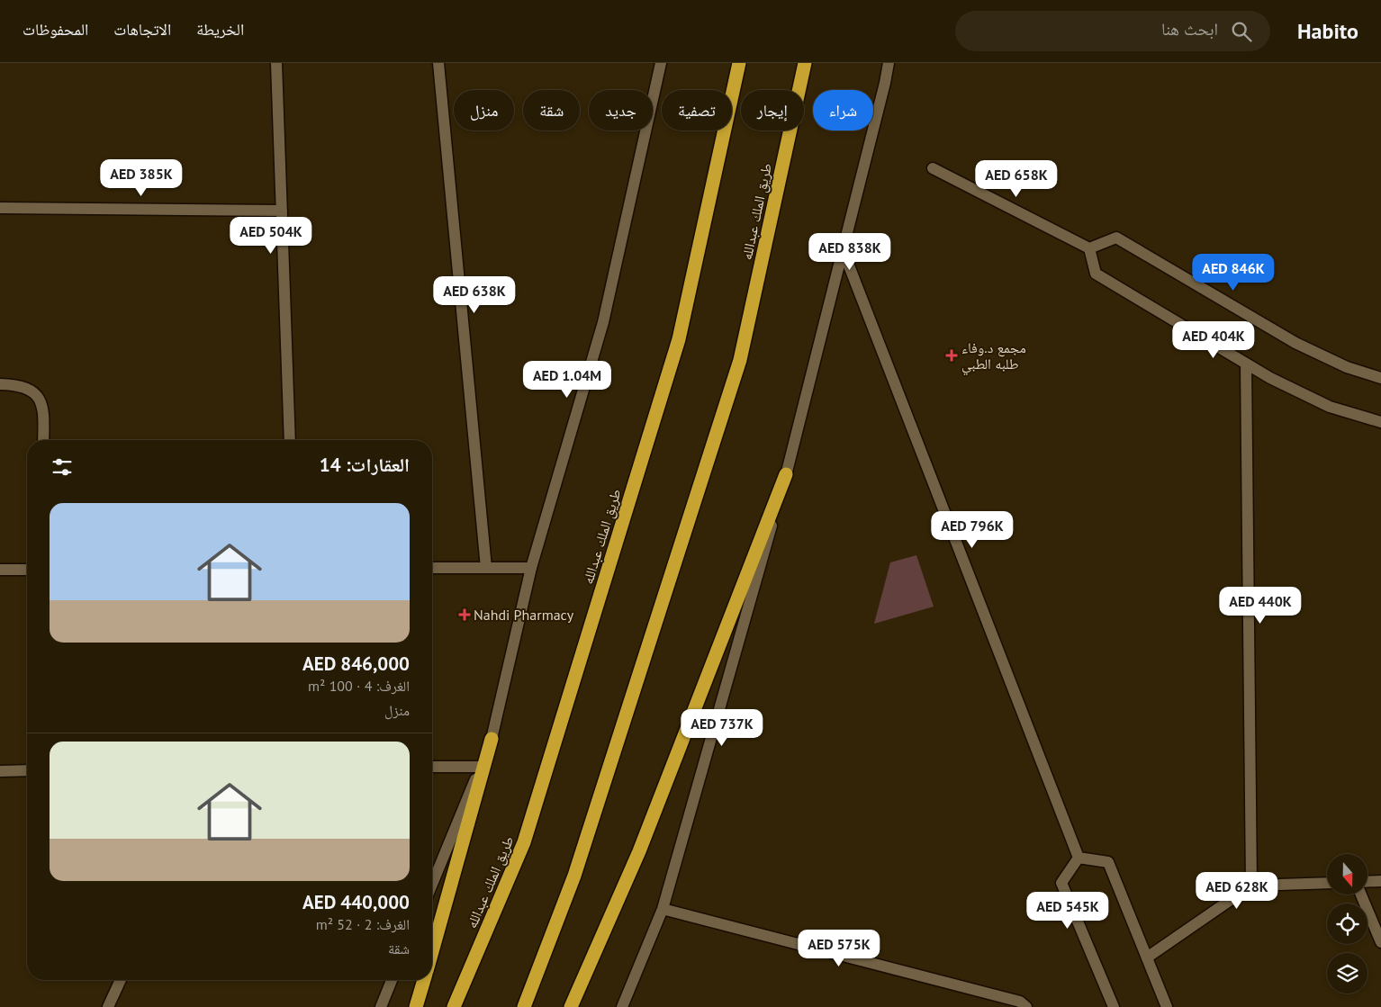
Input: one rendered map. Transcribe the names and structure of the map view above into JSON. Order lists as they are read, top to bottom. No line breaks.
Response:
{"streets":{"highway":["طريق الملك عبدالله"]},"places":{"health":["مجمع د.وفاء طلبه الطبي","Nahdi Pharmacy"]},"north":"bottom","page":{"header":"Habito","search":"ابحث هنا","nav":["الخريطة","الاتجاهات","المحفوظات"],"chip":["شراء","إيجار","تصفية","جديد","شقة","منزل"],"price":["AED 385K","AED 658K","AED 504K","AED 838K","AED 846K","AED 638K","AED 404K","AED 1.04M","AED 796K","AED 440K","AED 737K","AED 628K","AED 545K","AED 575K"],"heading":"العقارات: 14","list":[{"name":"AED 846,000","note":"الغرف: 4 · 100 m² · منزل"},{"name":"AED 440,000","note":"الغرف: 2 · 52 m² · شقة"}]}}
